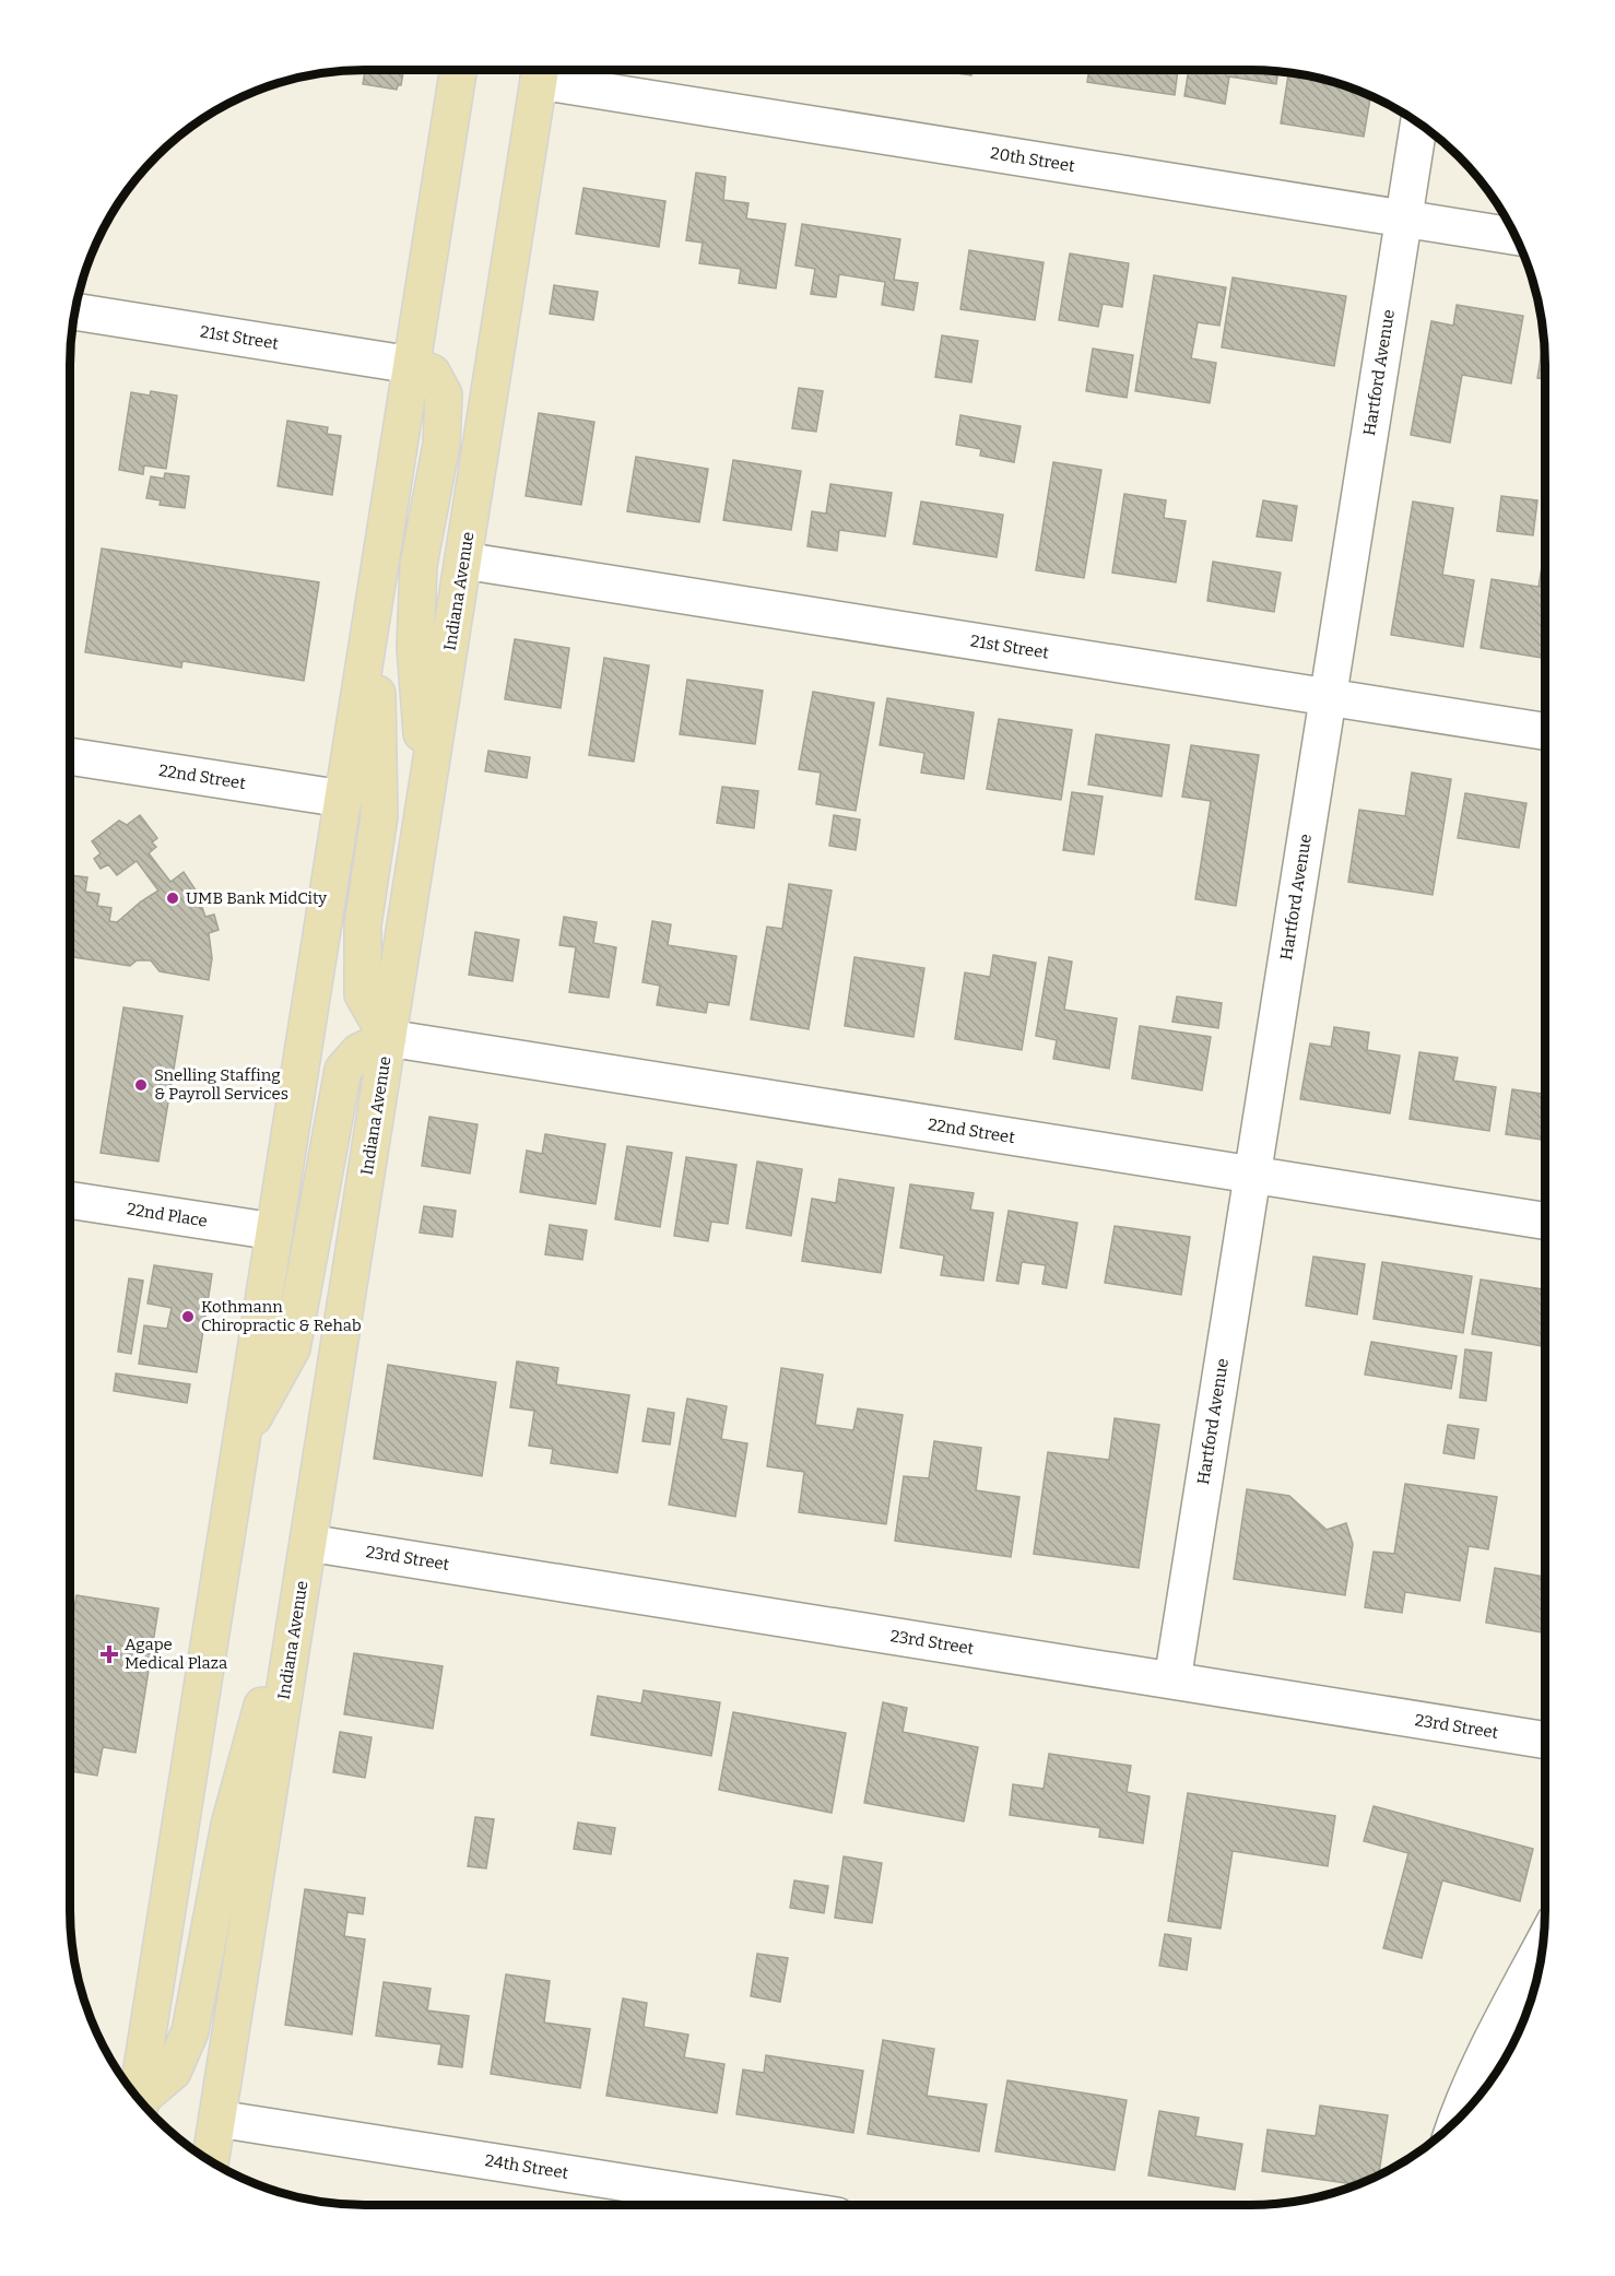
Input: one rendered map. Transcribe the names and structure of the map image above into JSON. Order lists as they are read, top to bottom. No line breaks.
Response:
{"streets":{"main road":["Indiana Avenue"],"street":["20th Street","21st Street","Hartford Avenue","22nd Street","22nd Place","23rd Street","24th Street"]},"crossings":[["20th Street","Hartford Avenue"],["20th Street","Indiana Avenue"],["21st Street","Hartford Avenue"],["21st Street","Indiana Avenue"],["Hartford Avenue","22nd Street"],["Hartford Avenue","23rd Street"],["Indiana Avenue","22nd Street"],["Indiana Avenue","23rd Street"],["Indiana Avenue","24th Street"]],"places":{"other":["UMB Bank MidCity","Snelling Staffing & Payroll Services","Kothmann Chiropractic & Rehab"],"health":["Agape Medical Plaza"]}}
